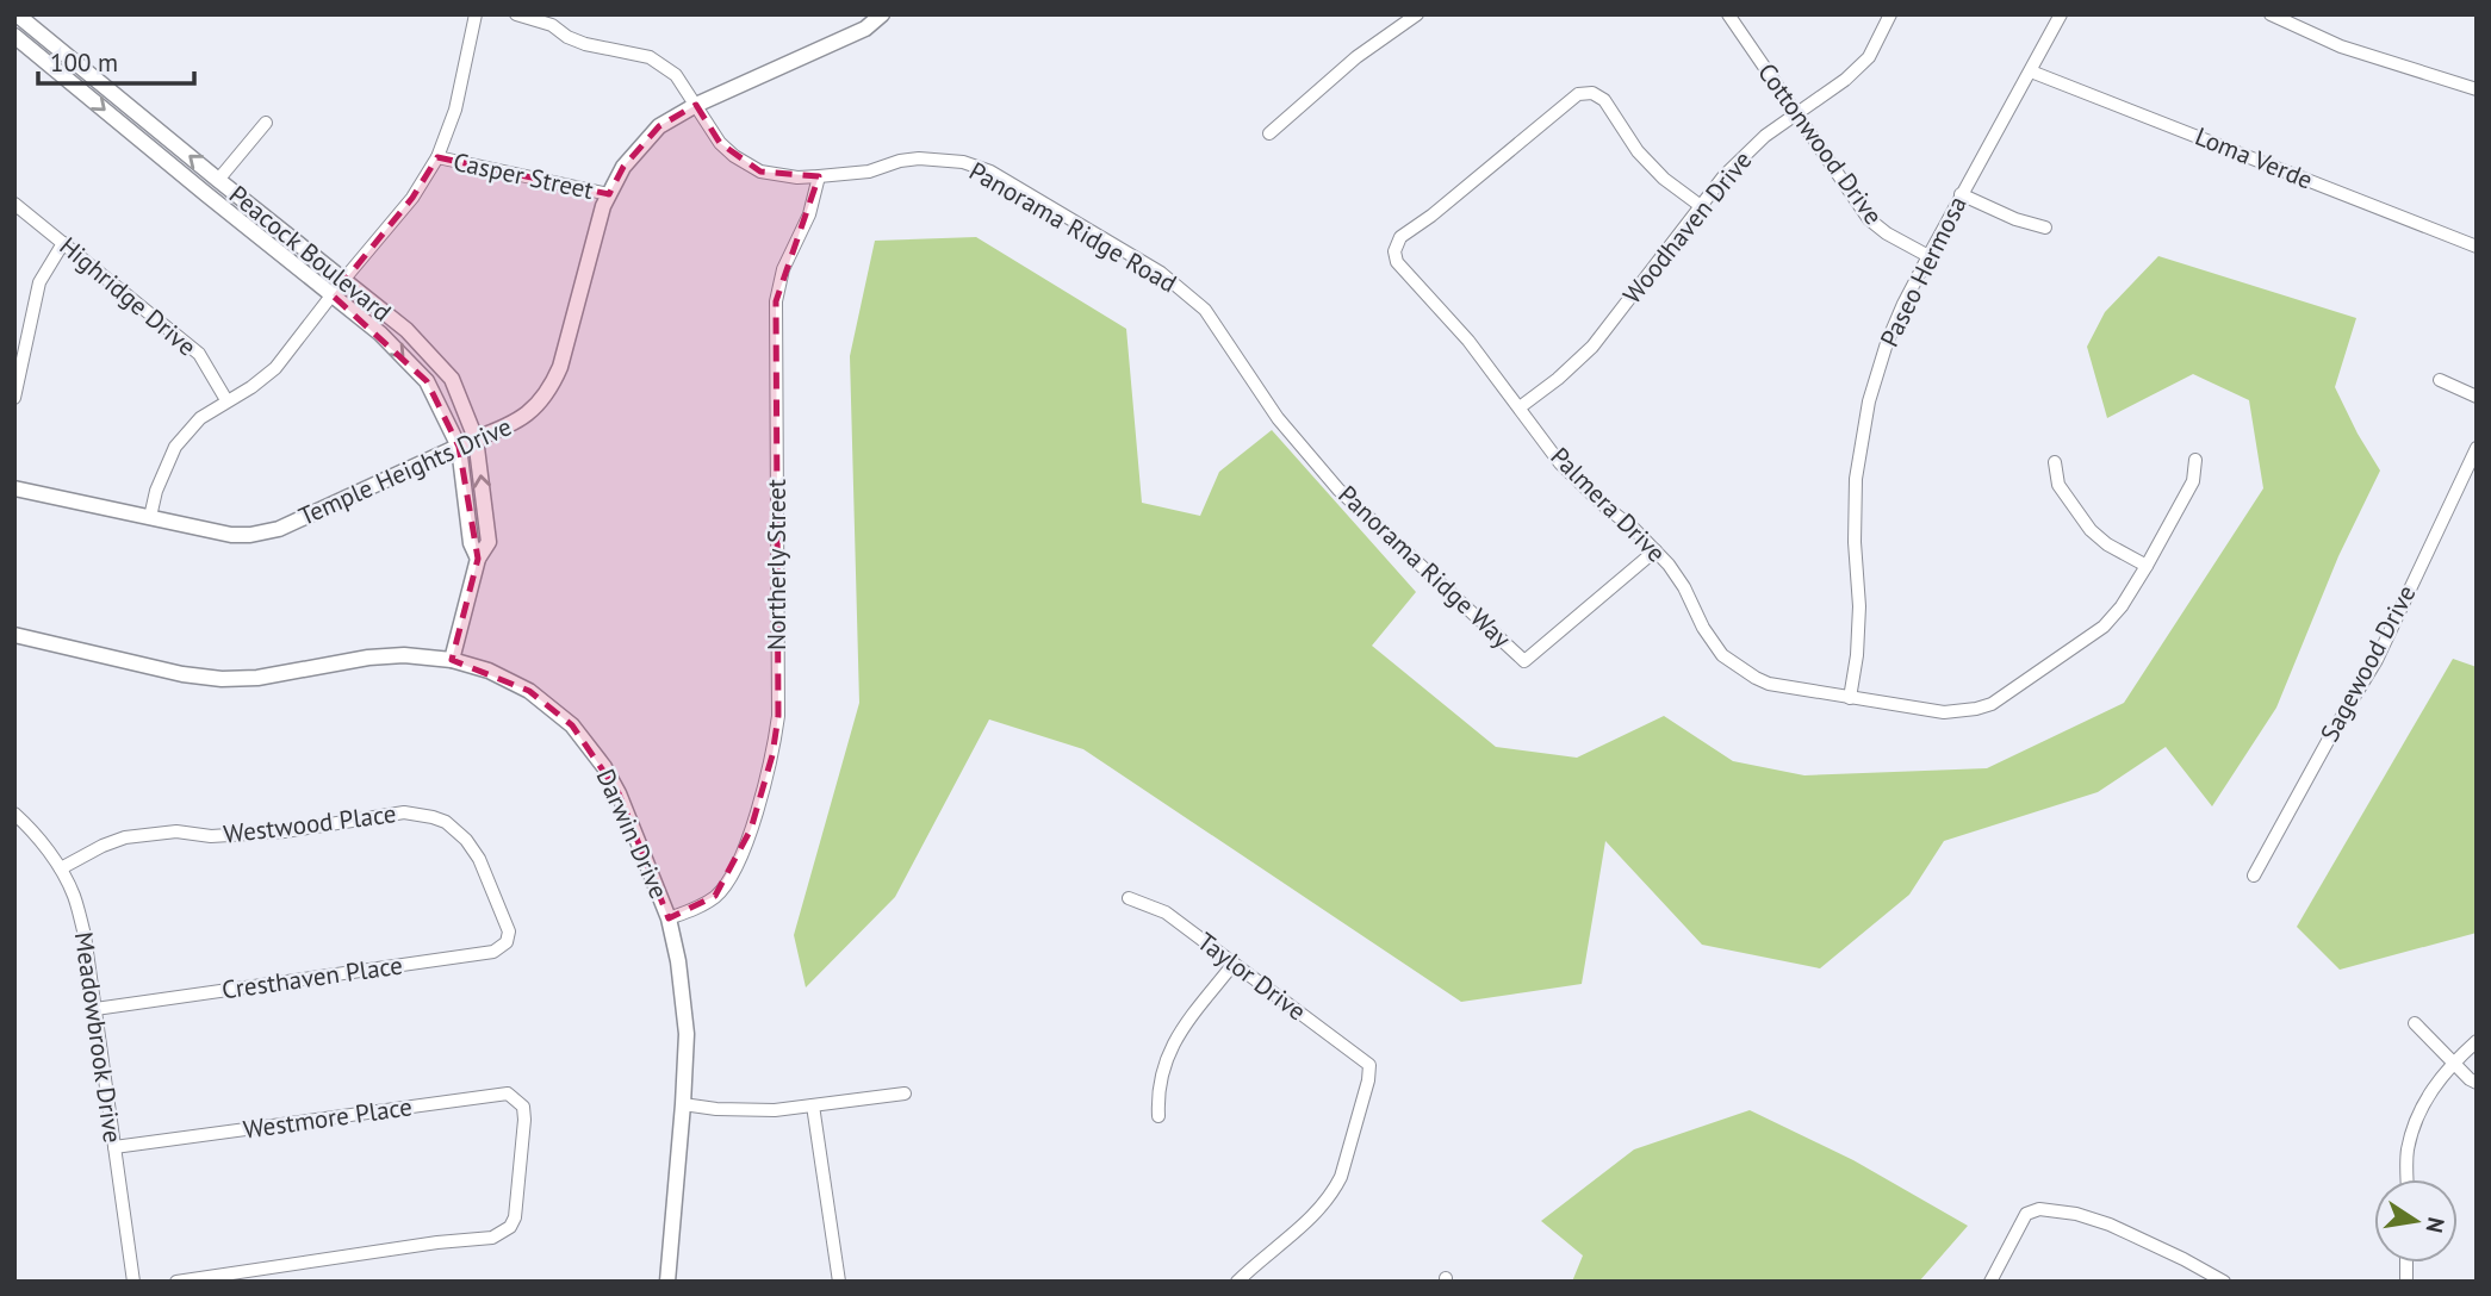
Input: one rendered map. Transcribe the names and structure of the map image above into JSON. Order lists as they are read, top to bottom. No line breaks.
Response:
{"streets":{"street":["Cottonwood Drive","Loma Verde","Casper Street","Panorama Ridge Road","Woodhaven Drive","Peacock Boulevard","Paseo Hermosa","Highridge Drive","Temple Heights Drive","Palmera Drive","Northerly Street","Panorama Ridge Way","Sagewood Drive","Westwood Place","Darwin Drive","Taylor Drive","Cresthaven Place","Meadowbrook Drive","Westmore Place"]},"crossings":[["Cottonwood Drive","Woodhaven Drive"],["Cottonwood Drive","Paseo Hermosa"],["Loma Verde","Paseo Hermosa"],["Casper Street","Temple Heights Drive"],["Panorama Ridge Road","Temple Heights Drive"],["Panorama Ridge Road","Northerly Street"],["Panorama Ridge Road","Panorama Ridge Way"],["Woodhaven Drive","Palmera Drive"],["Peacock Boulevard","Temple Heights Drive"],["Peacock Boulevard","Darwin Drive"],["Paseo Hermosa","Palmera Drive"],["Palmera Drive","Panorama Ridge Way"],["Northerly Street","Darwin Drive"],["Westwood Place","Cresthaven Place"],["Westwood Place","Meadowbrook Drive"],["Cresthaven Place","Meadowbrook Drive"],["Meadowbrook Drive","Westmore Place"]],"scale_bar":"100 m","north":"right"}
